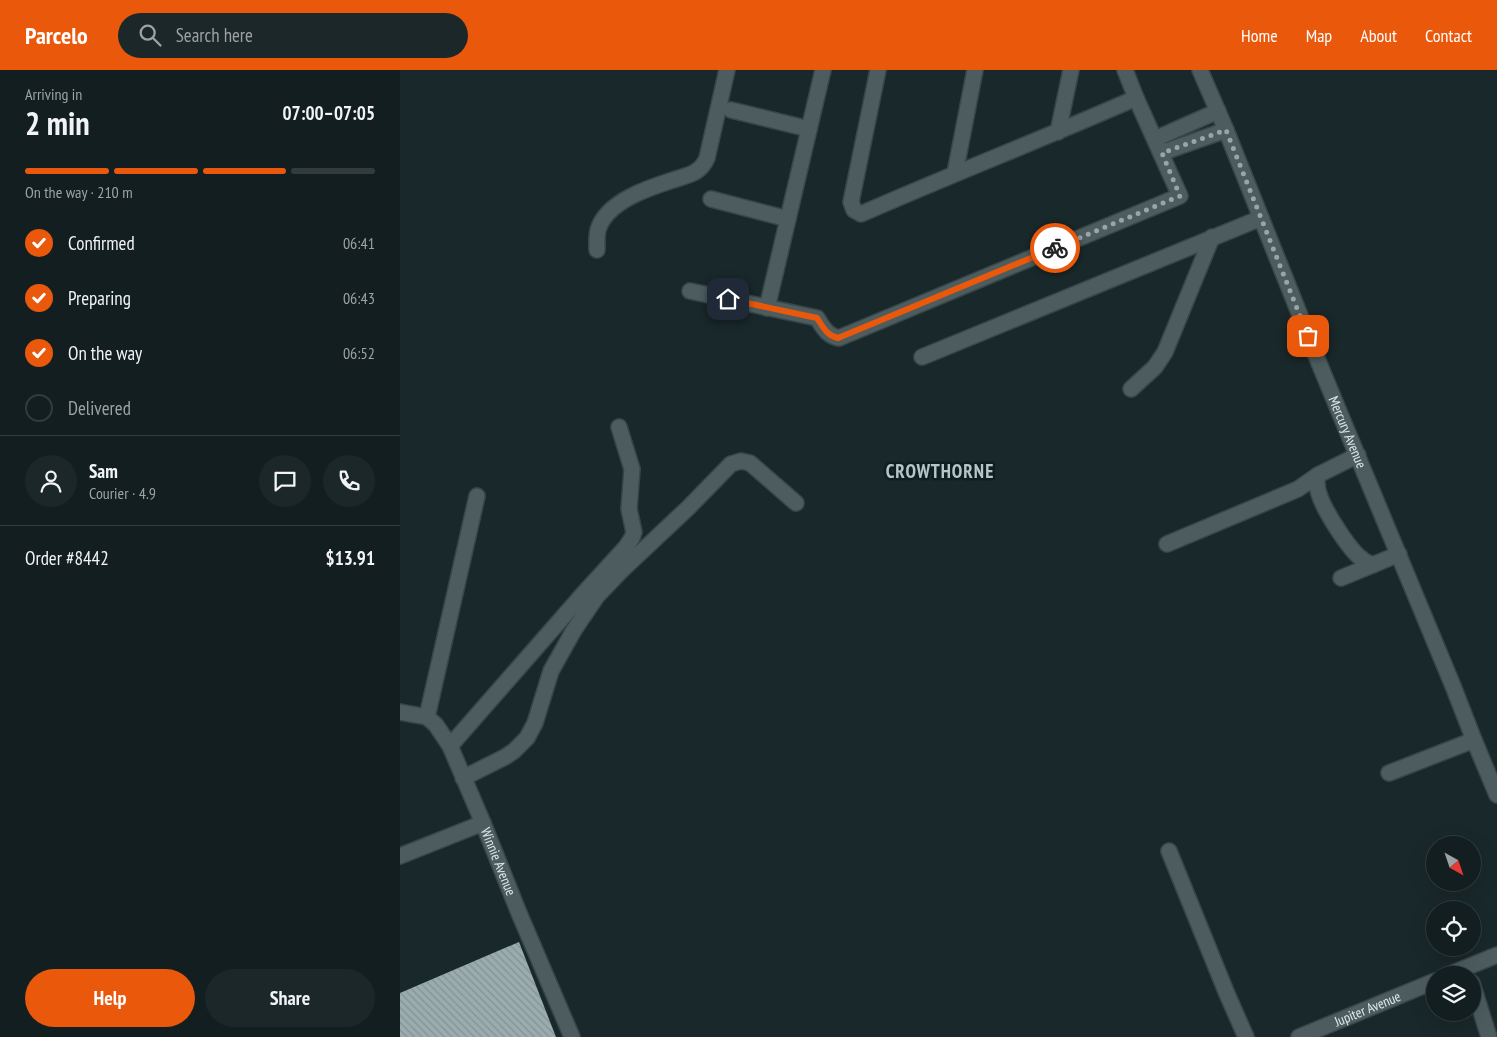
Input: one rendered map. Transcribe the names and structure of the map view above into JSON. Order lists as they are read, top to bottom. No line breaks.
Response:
{"streets":{"street":["Mercury Avenue","Winnie Avenue","Jupiter Avenue"]},"districts":["CROWTHORNE"],"north":"bottom right","page":{"header":"Parcelo","search":"Search here","nav":["Home","Map","About","Contact"],"heading":["2 min","Arriving in","07:00–07:05"],"panel":["Sam","Courier · 4.9","Order #8442","$13.91"],"bar":"On the way · 210 m","list":[["Confirmed","06:41"],["Preparing","06:43"],["On the way","06:52"],"Delivered"],"buttons":["Help","Share"]}}
